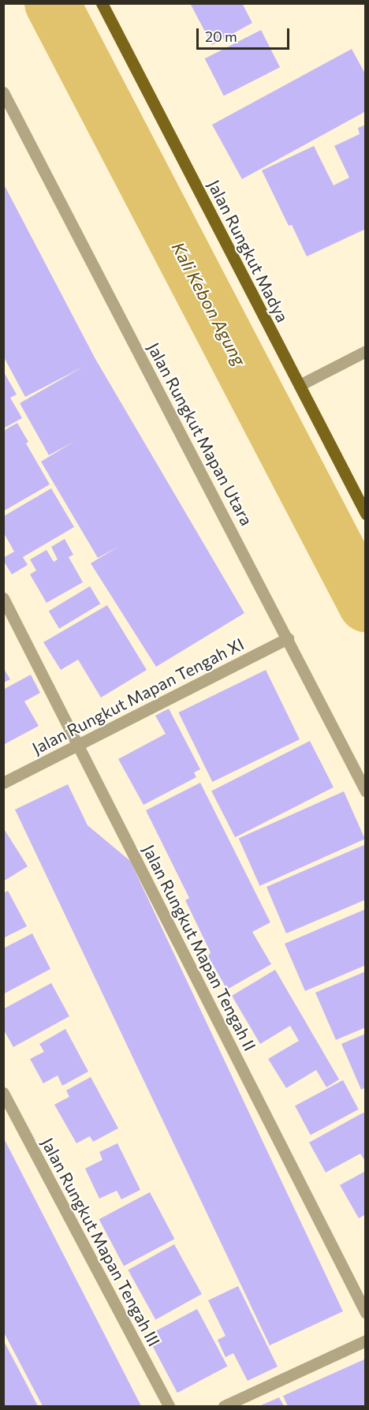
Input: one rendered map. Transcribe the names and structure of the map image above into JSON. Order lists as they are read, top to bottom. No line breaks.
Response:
{"streets":{"main road":["Jalan Rungkut Madya"],"street":["Jalan Rungkut Mapan Utara","Jalan Rungkut Mapan Tengah XI","Jalan Rungkut Mapan Tengah II","Jalan Rungkut Mapan Tengah III"]},"crossings":[["Jalan Rungkut Mapan Utara","Jalan Rungkut Mapan Tengah XI"],["Jalan Rungkut Mapan Tengah XI","Jalan Rungkut Mapan Tengah II"]],"water":["Kali Kebon Agung"],"scale_bar":"20 m"}
